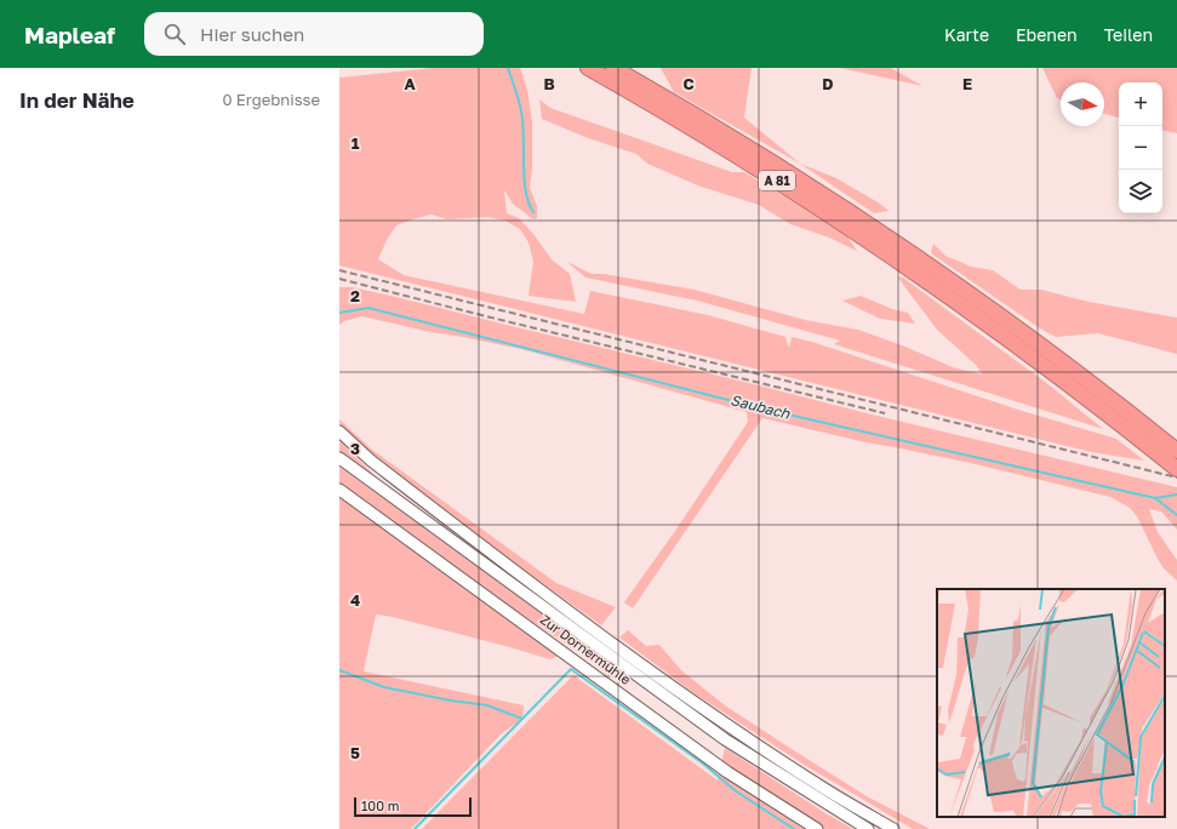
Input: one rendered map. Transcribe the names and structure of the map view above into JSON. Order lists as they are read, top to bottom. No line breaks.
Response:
{"streets":{"highway":["A 81"],"main road":["Zur Dornermühle"]},"water":["Saubach"],"scale_bar":"100 m","north":"right","page":{"header":"Mapleaf","search":"Hier suchen","nav":["Karte","Ebenen","Teilen"],"heading":["In der Nähe","0 Ergebnisse"],"map_buttons":["+","−"],"scale":"100 m"},"grid":{"columns":["A","B","C","D","E"],"rows":["1","2","3","4","5"]}}
